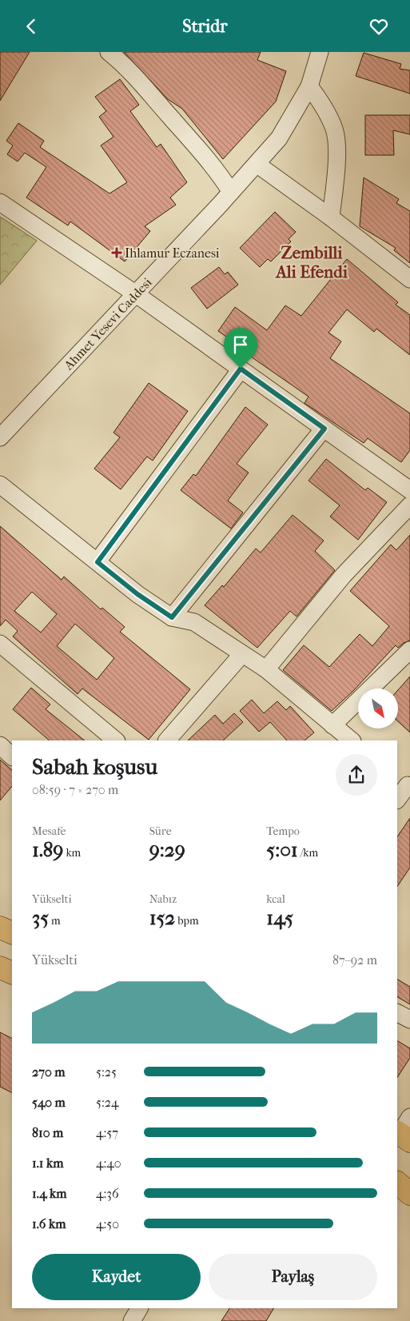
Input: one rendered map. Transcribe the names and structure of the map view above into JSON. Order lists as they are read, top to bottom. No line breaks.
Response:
{"streets":{"street":["Ahmet Yesevi Caddesi"]},"districts":["Zembilli Ali Efendi"],"places":{"health":["Ihlamur Eczanesi"]},"north":"bottom right","page":{"header":"Stridr","heading":["Sabah koşusu","08:59 · 7 × 270 m"],"stats":[["Mesafe","1.89 km"],["Süre","9:29"],["Tempo","5:01 /km"],["Yükselti","35 m"],["Nabız","152 bpm"],["kcal","145"]],"chart":["Yükselti","87–92 m"],"list":[{"name":"270 m","note":"5:25"},{"name":"540 m","note":"5:24"},{"name":"810 m","note":"4:57"},{"name":"1.1 km","note":"4:40"},{"name":"1.4 km","note":"4:36"},{"name":"1.6 km","note":"4:50"}],"buttons":["Kaydet","Paylaş"]}}
